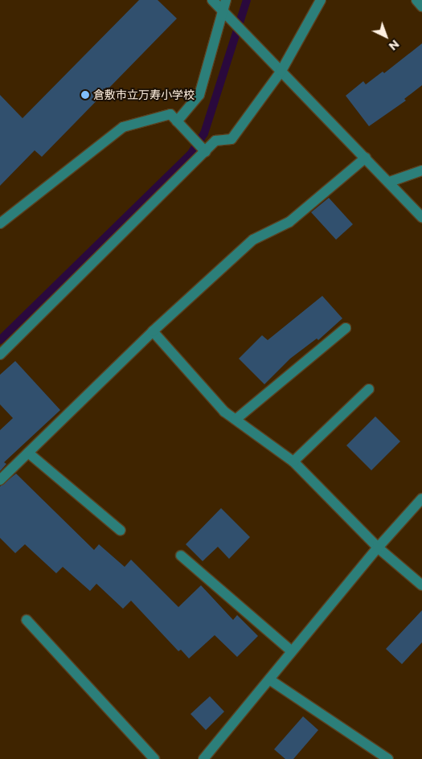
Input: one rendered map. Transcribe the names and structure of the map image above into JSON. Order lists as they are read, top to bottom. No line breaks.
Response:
{"places":["倉敷市立万寿小学校"],"north":"bottom right"}
